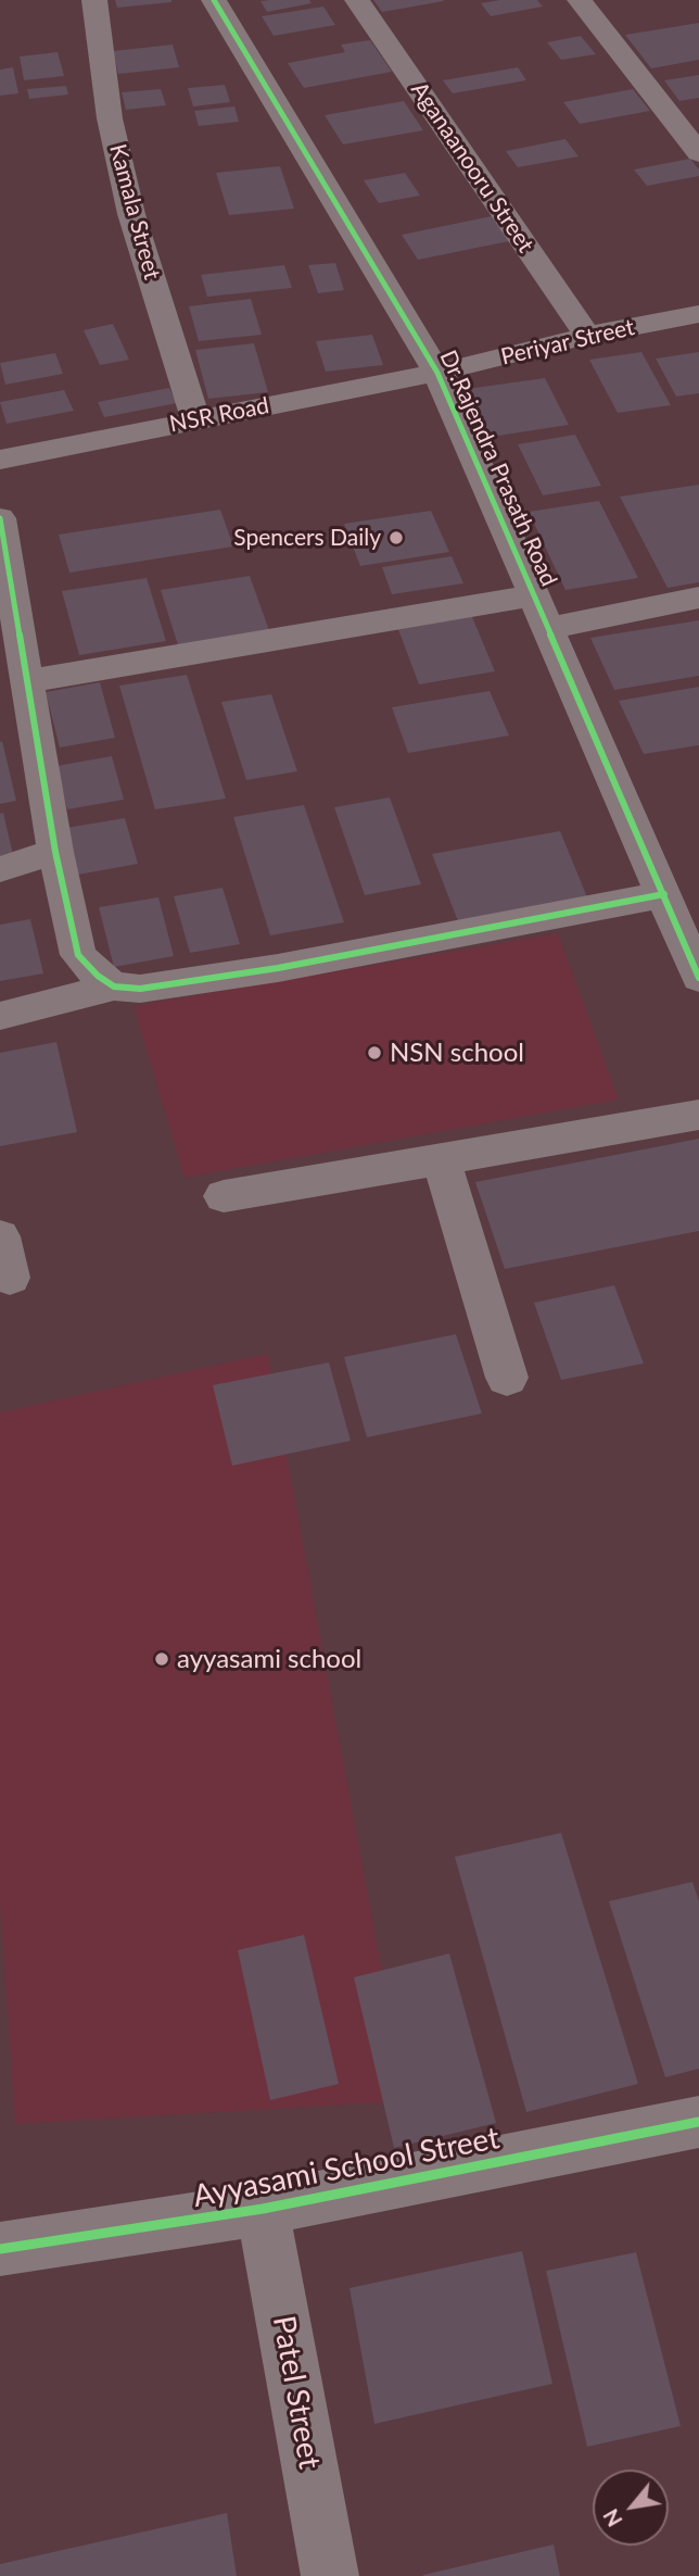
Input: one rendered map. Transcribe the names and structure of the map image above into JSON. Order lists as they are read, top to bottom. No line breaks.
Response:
{"streets":{"street":["Aganaanooru Street","Kamala Street","Periyar Street","NSR Road","Dr.Rajendra Prasath Road","Ayyasami School Street","Patel Street"]},"crossings":[["Aganaanooru Street","Periyar Street"],["Kamala Street","NSR Road"],["Periyar Street","NSR Road"],["Periyar Street","Dr.Rajendra Prasath Road"],["NSR Road","Dr.Rajendra Prasath Road"],["Ayyasami School Street","Patel Street"]],"places":["Spencers Daily","NSN school","ayyasami school"],"north":"bottom left"}
